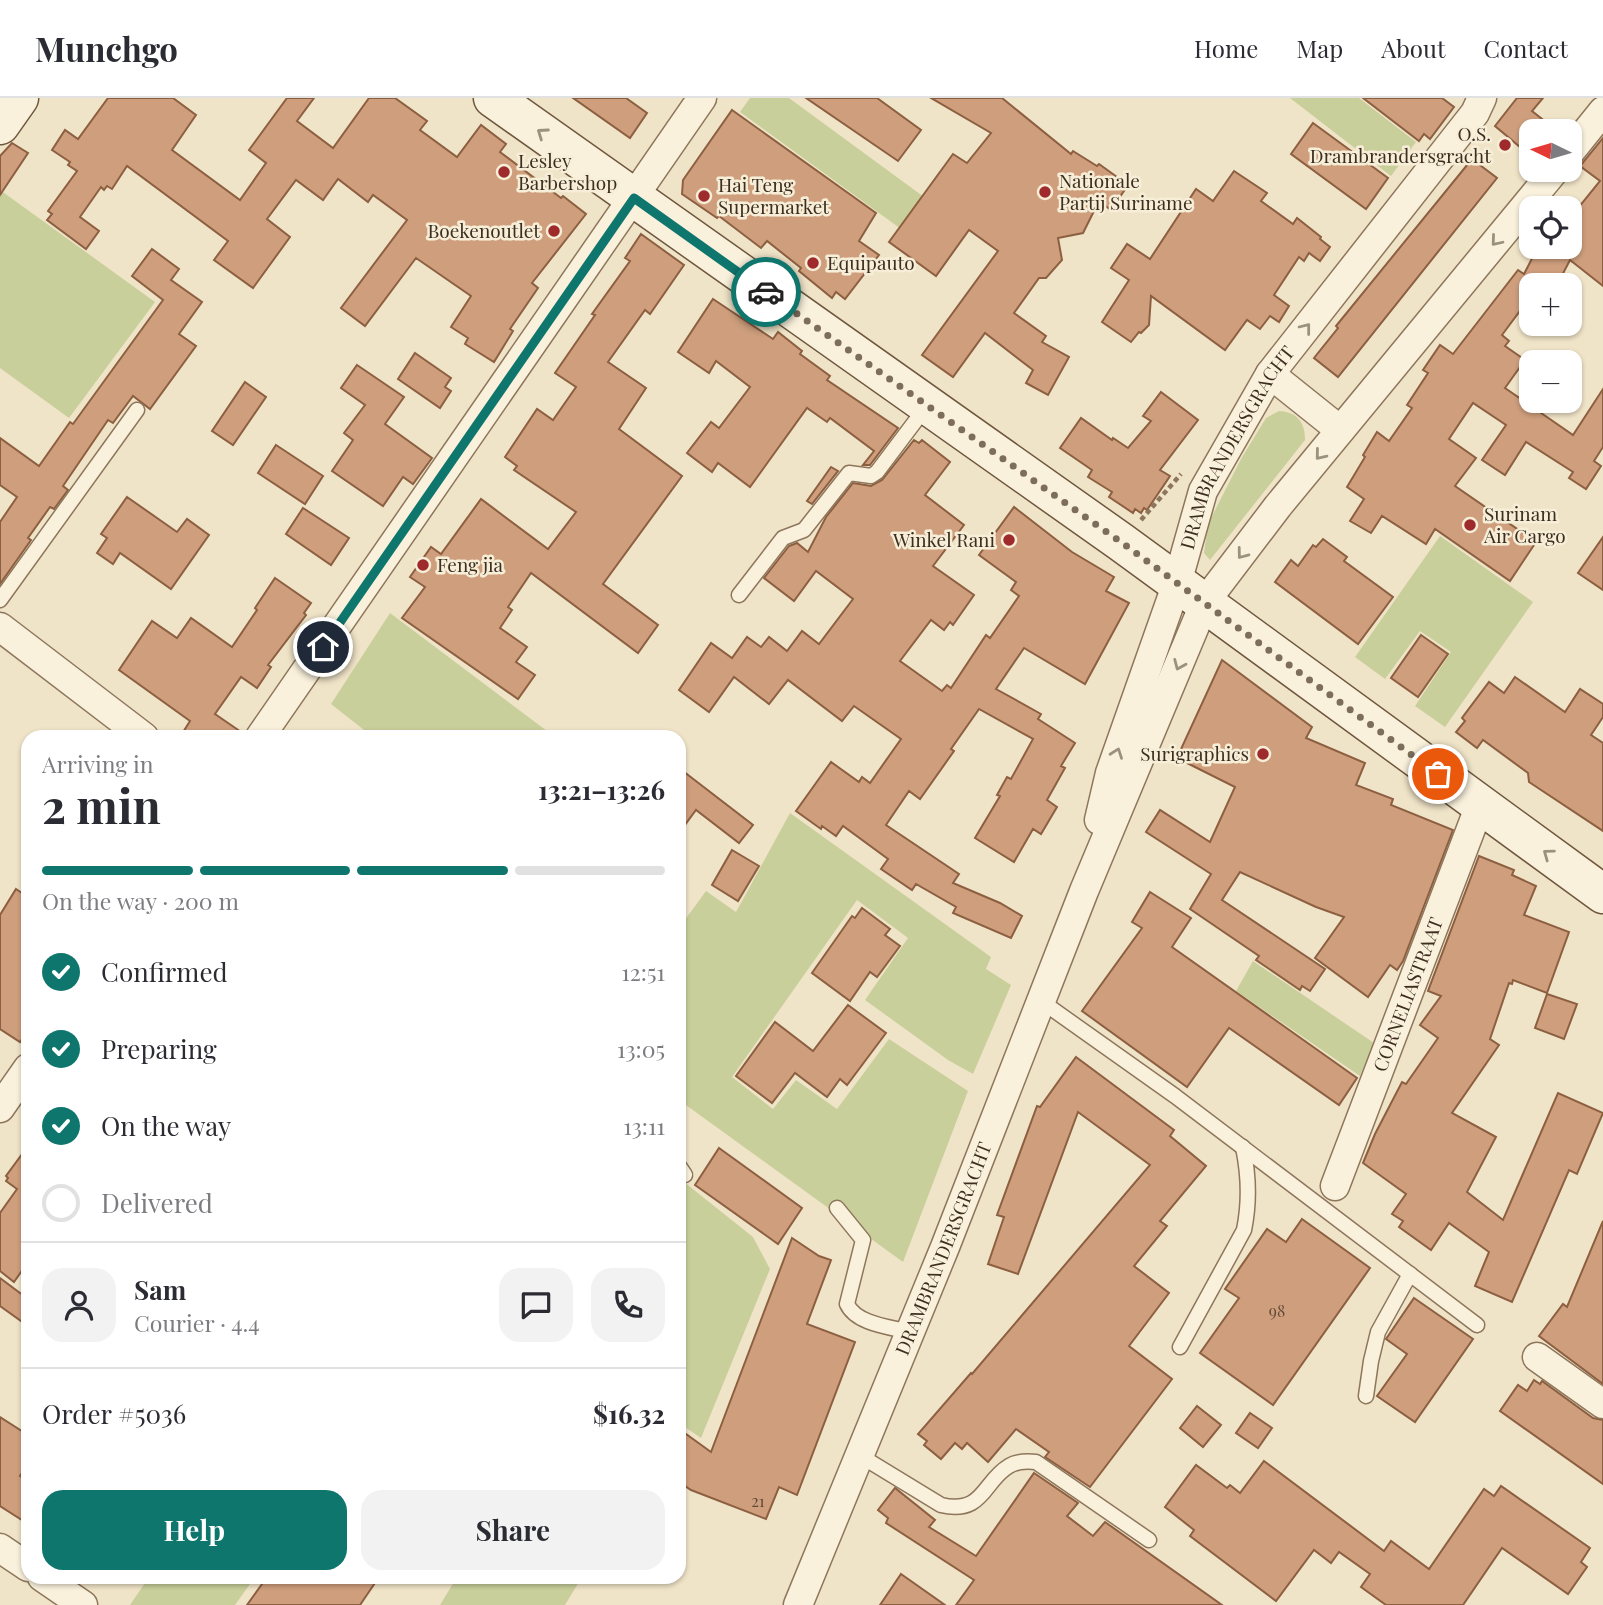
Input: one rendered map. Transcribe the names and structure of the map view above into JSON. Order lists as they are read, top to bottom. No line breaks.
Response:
{"streets":{"street":["DRAMBRANDERSGRACHT","CORNELIASTRAAT"]},"places":["O.S. Drambrandersgracht","Lesley Barbershop","Nationale Partij Suriname","Hai Teng Supermarket","Boekenoutlet","Equipauto","Surinam Air Cargo","Winkel Rani","Feng jia","Surigraphics"],"house_numbers":["98","21"],"north":"left","page":{"header":"Munchgo","nav":["Home","Map","About","Contact"],"map_buttons":["+","−"],"heading":["2 min","Arriving in","13:21–13:26"],"panel":["Sam","Courier · 4.4","Order #5036","$16.32"],"bar":"On the way · 200 m","list":[["Confirmed","12:51"],["Preparing","13:05"],["On the way","13:11"],"Delivered"],"buttons":["Help","Share"]}}
